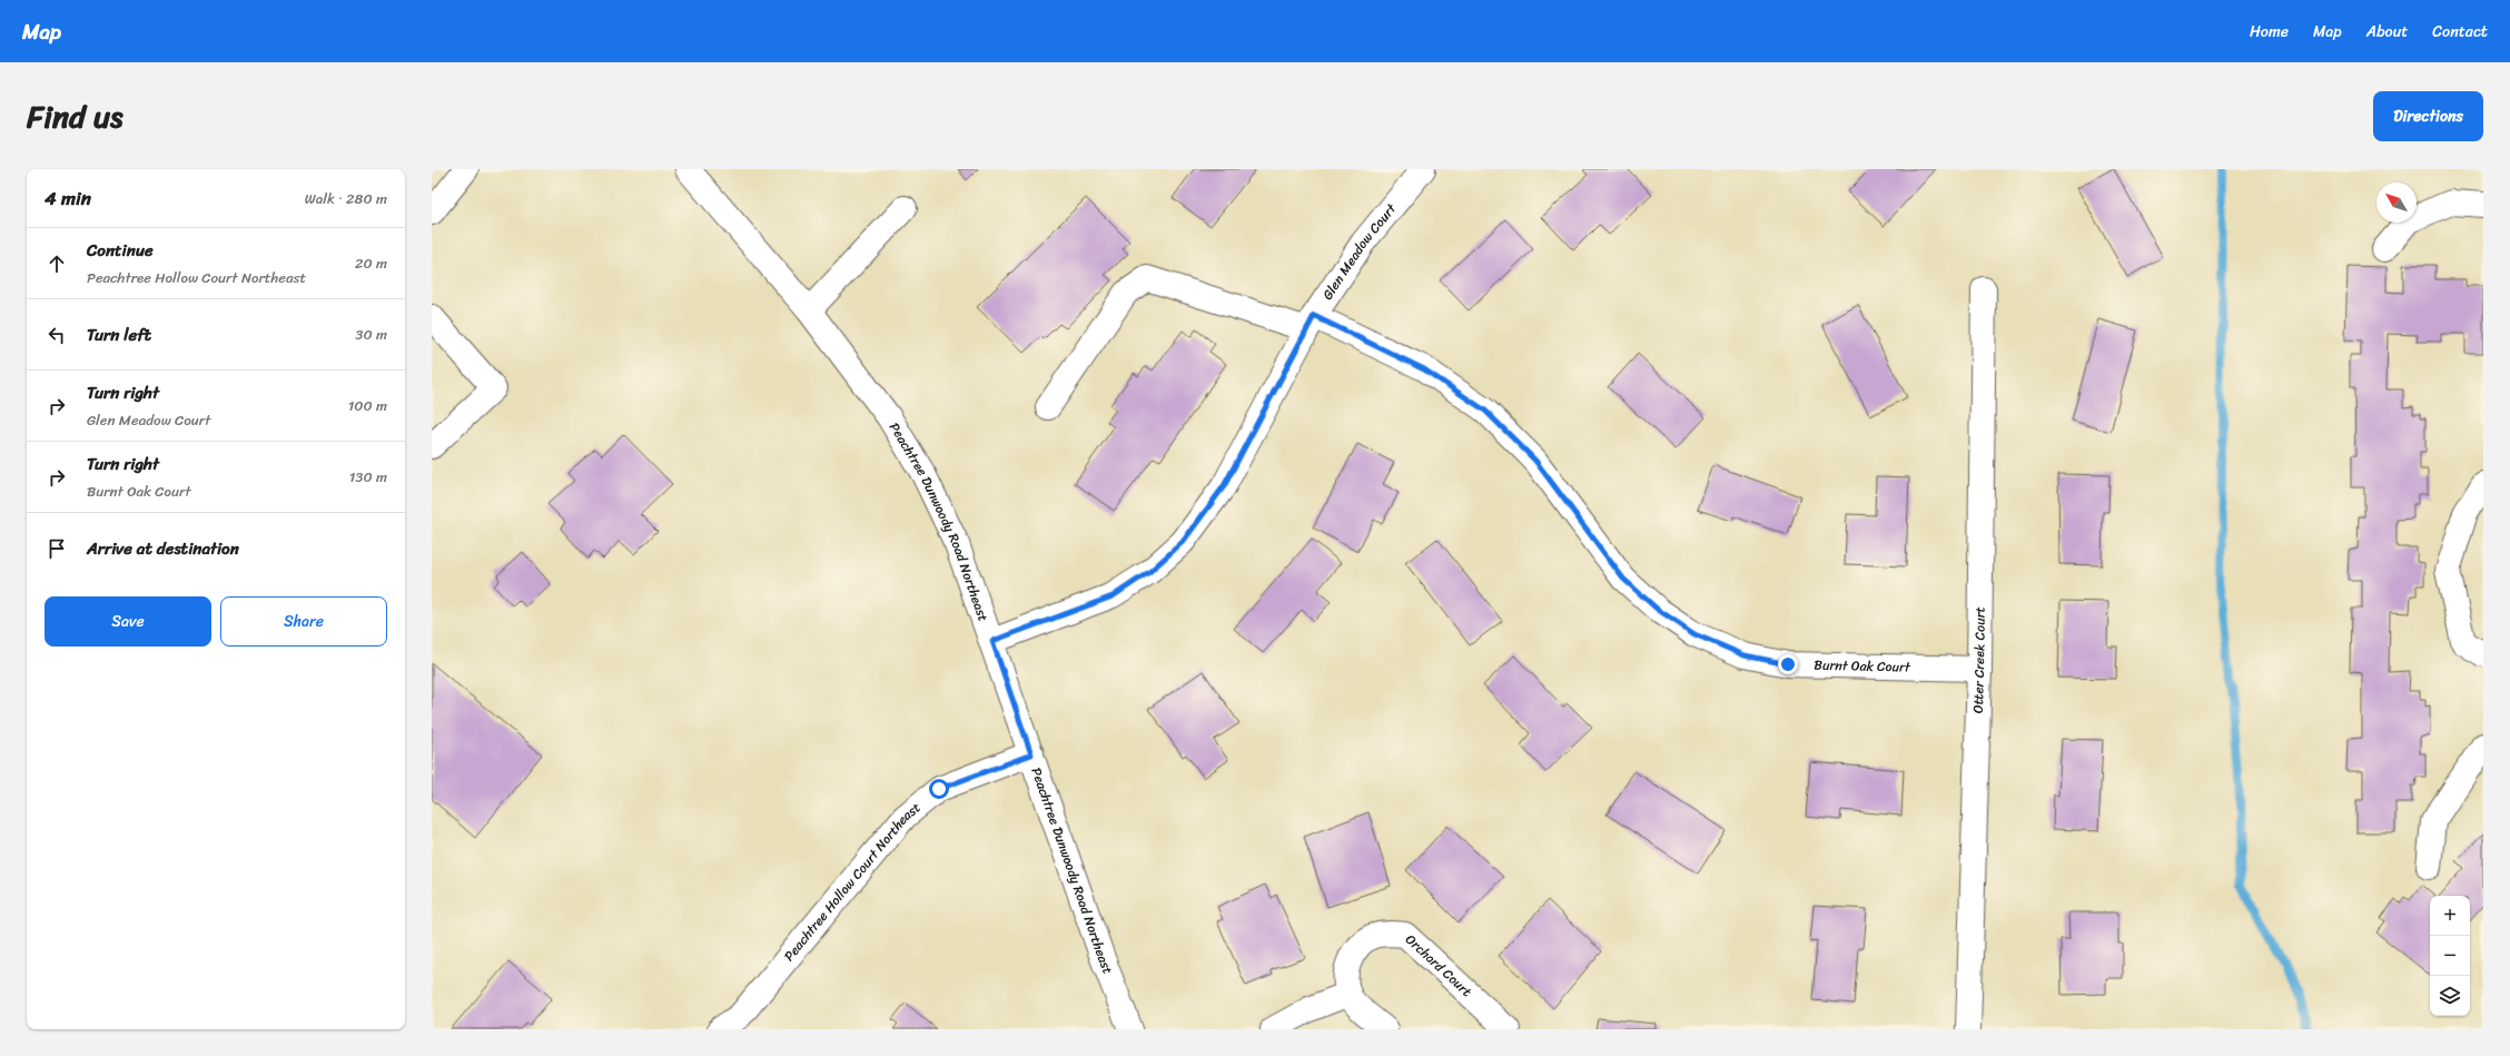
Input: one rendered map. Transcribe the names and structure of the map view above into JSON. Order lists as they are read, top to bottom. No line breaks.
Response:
{"streets":{"street":["Glen Meadow Court","Peachtree Dunwoody Road Northeast","Otter Creek Court","Burnt Oak Court","Peachtree Hollow Court Northeast","Orchard Court"]},"crossings":[["Glen Meadow Court","Peachtree Dunwoody Road Northeast"],["Glen Meadow Court","Burnt Oak Court"],["Peachtree Dunwoody Road Northeast","Peachtree Hollow Court Northeast"],["Otter Creek Court","Burnt Oak Court"]],"north":"top left","page":{"header":"Map","nav":["Home","Map","About","Contact"],"title":"Find us","buttons":["Directions",["Save","Share"]],"heading":["4 min","Walk · 280 m"],"list":[["Continue","Peachtree Hollow Court Northeast","20 m"],["Turn left","30 m"],["Turn right","Glen Meadow Court","100 m"],["Turn right","Burnt Oak Court","130 m"],"Arrive at destination"],"map_buttons":["+","−"]}}
